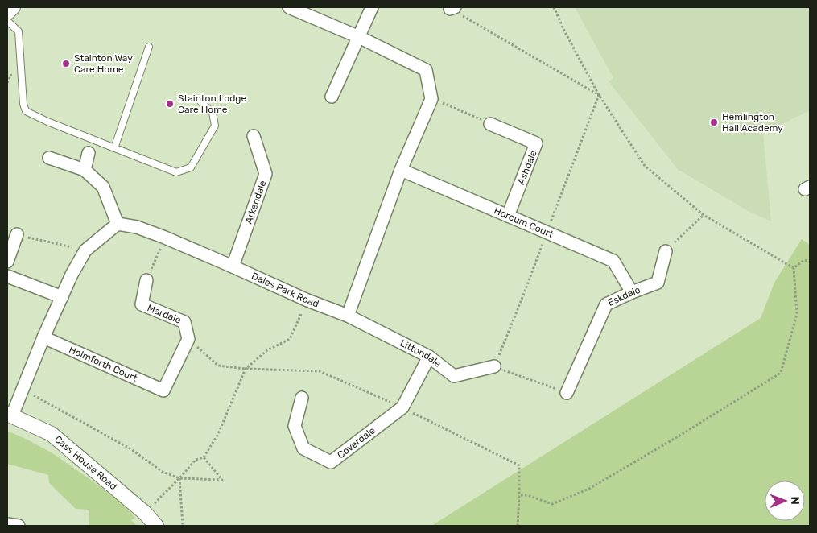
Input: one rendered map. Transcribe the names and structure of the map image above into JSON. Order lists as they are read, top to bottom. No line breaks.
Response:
{"streets":{"street":["Ashdale","Arkendale","Horcum Court","Dales Park Road","Eskdale","Mardale","Littondale","Holmforth Court","Coverdale","Cass House Road"]},"crossings":[["Ashdale","Horcum Court"],["Arkendale","Dales Park Road"],["Horcum Court","Eskdale"],["Dales Park Road","Littondale"],["Mardale","Holmforth Court"],["Littondale","Coverdale"]],"places":["Stainton Way Care Home","Stainton Lodge Care Home","Hemlington Hall Academy"],"north":"right"}
